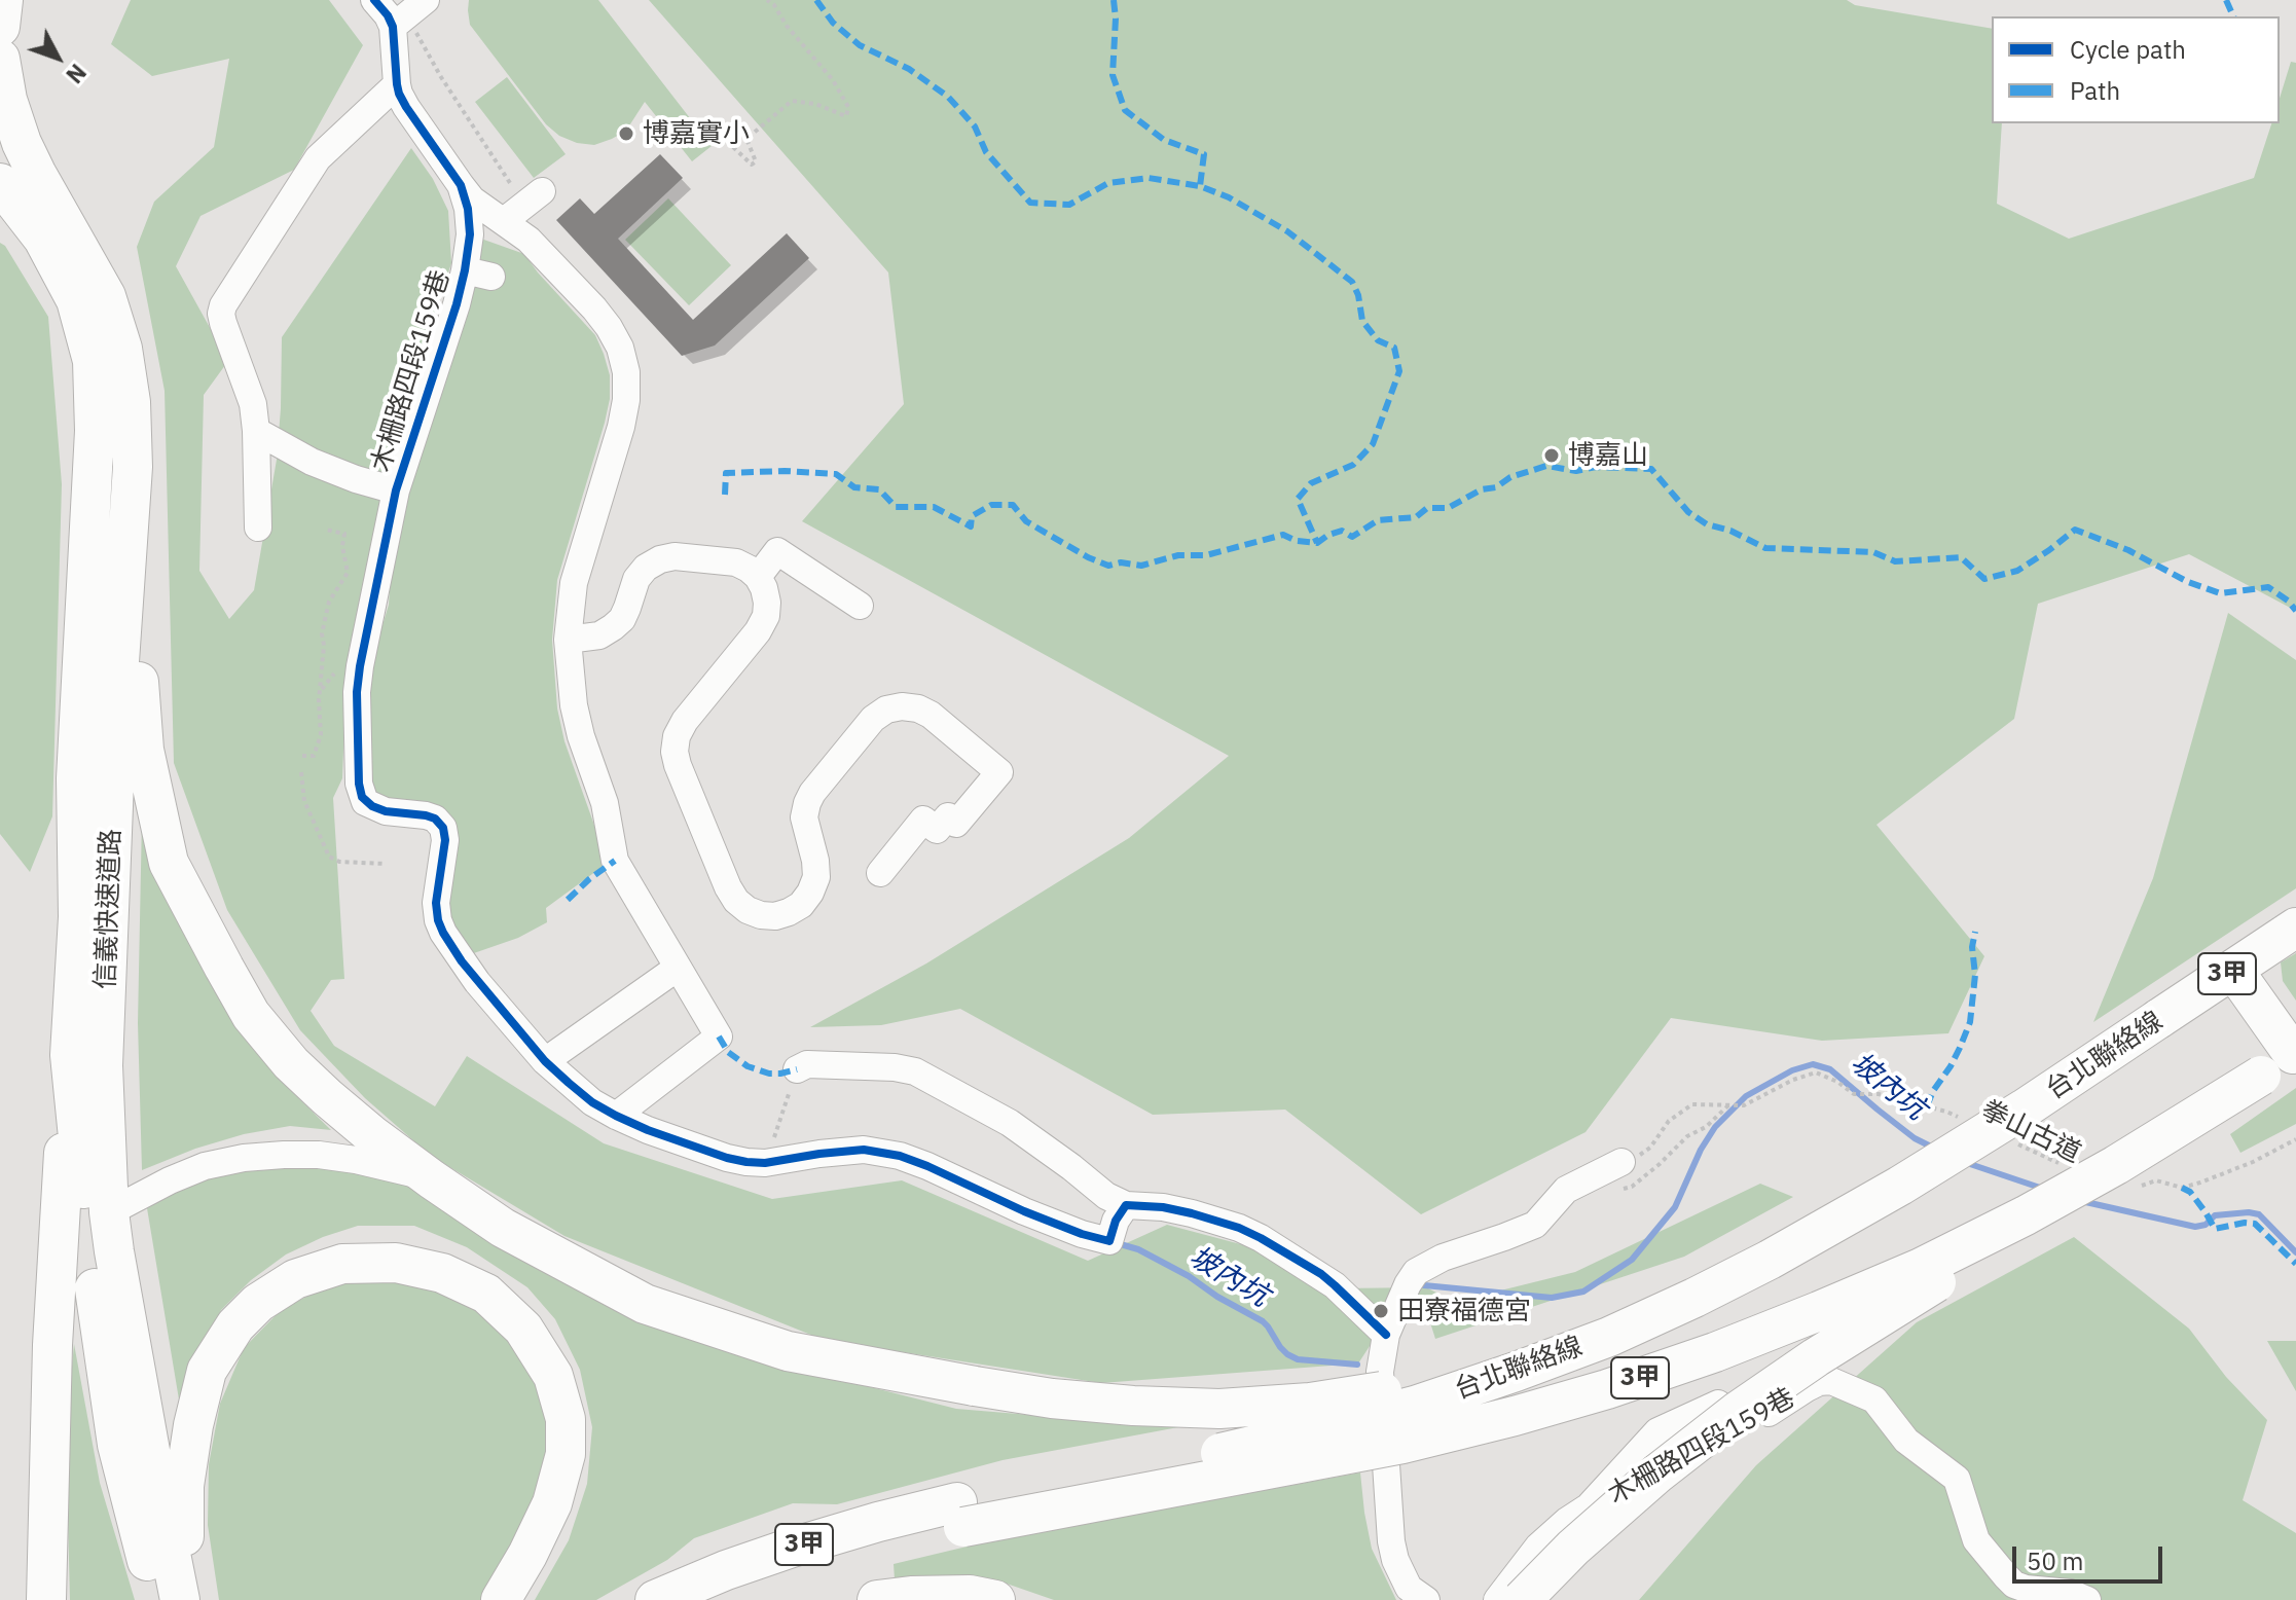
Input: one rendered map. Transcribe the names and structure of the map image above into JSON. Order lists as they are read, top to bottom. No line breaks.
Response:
{"streets":{"highway":["信義快速道路","3甲","台北聯絡線"],"street":["木柵路四段159巷"],"path":["拳山古道"]},"water":["坡內坑"],"places":["博嘉實小","博嘉山","田寮福德宮"],"legend":["Cycle path","Path"],"scale_bar":"50 m","north":"bottom right"}
